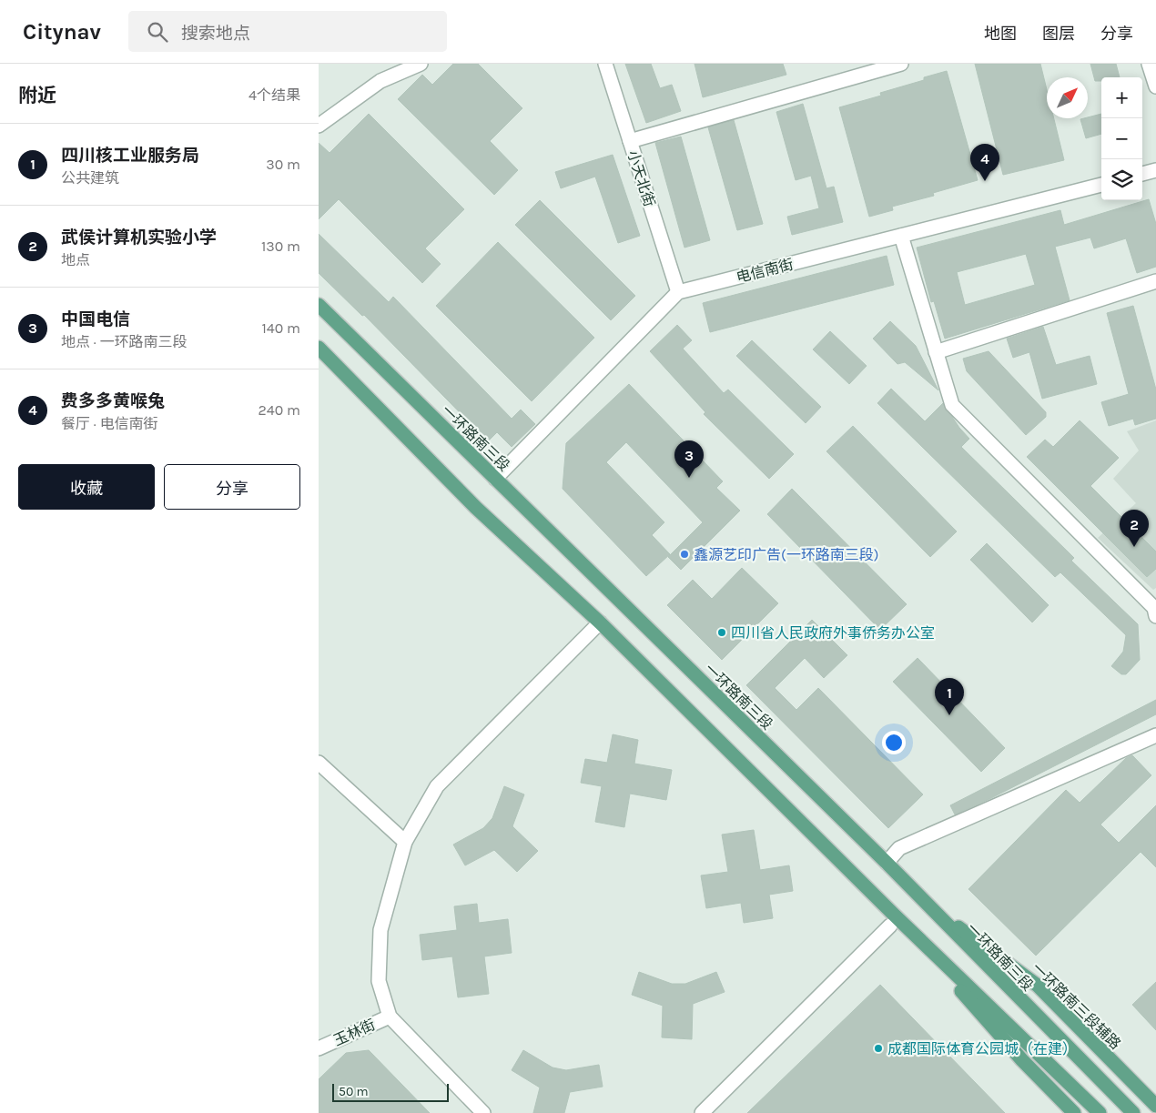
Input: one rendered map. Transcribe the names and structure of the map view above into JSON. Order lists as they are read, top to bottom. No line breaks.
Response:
{"streets":{"main road":["一环路南三段","一环路南三段辅路"],"street":["小天北街","电信南街","玉林街"]},"crossings":[["小天北街","电信南街"],["一环路南三段","一环路南三段辅路"]],"places":["鑫源艺印广告(一环路南三段)","四川省人民政府外事侨务办公室","成都国际体育公园城（在建）"],"scale_bar":"50 m","north":"top right","page":{"header":"Citynav","search":"搜索地点","nav":["地图","图层","分享"],"heading":["附近","4个结果"],"map_buttons":["+","−"],"list":[{"mark":"1","name":"四川核工业服务局","note":"公共建筑","value":"30 m"},{"mark":"2","name":"武侯计算机实验小学","note":"地点","value":"130 m"},{"mark":"3","name":"中国电信","note":"地点 · 一环路南三段","value":"140 m"},{"mark":"4","name":"费多多黄喉兔","note":"餐厅 · 电信南街","value":"240 m"}],"pins":["4","3","2","1"],"buttons":["收藏","分享"],"scale":"50 m"}}
